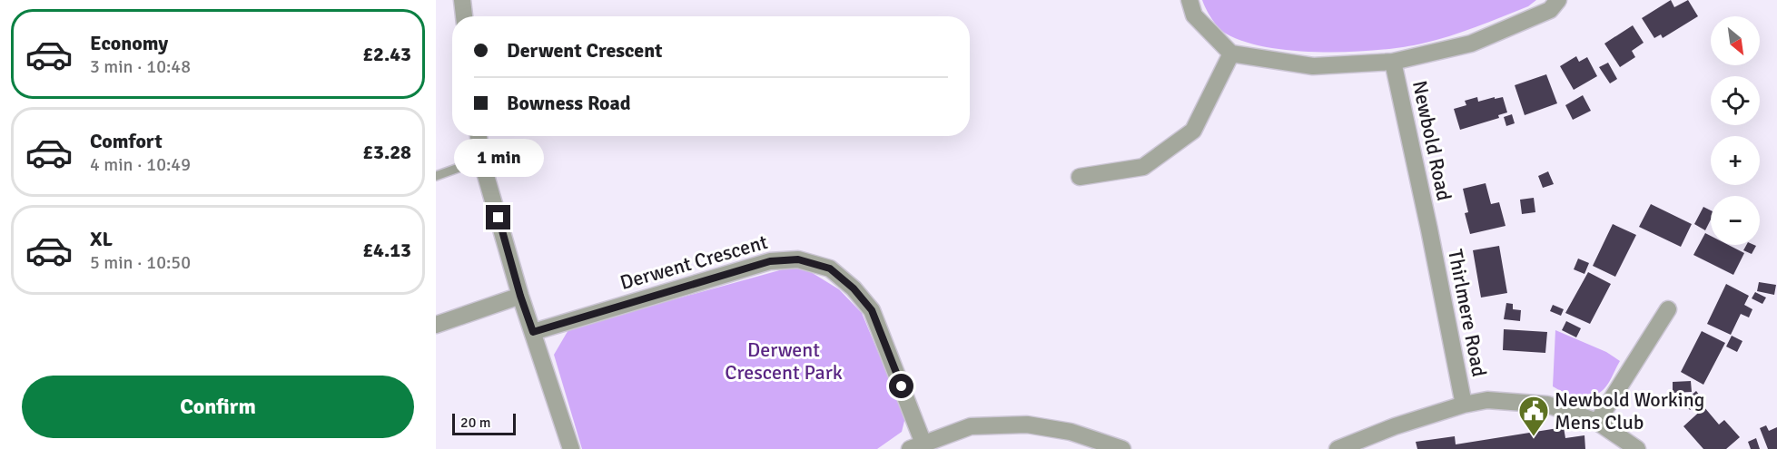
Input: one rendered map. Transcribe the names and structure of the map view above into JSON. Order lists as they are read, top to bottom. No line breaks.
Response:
{"streets":{"street":["Newbold Road","Derwent Crescent","Thirlmere Road"]},"crossings":[["Newbold Road","Thirlmere Road"]],"parks":["Derwent Crescent Park"],"places":{"public building":["Newbold Working Mens Club"]},"scale_bar":"20 m","north":"bottom right","page":{"list":[{"name":"Economy","note":"3 min · 10:48","value":"£2.43"},{"name":"Comfort","note":"4 min · 10:49","value":"£3.28"},{"name":"XL","note":"5 min · 10:50","value":"£4.13"}],"map_buttons":["+","−"],"banner":["Derwent Crescent","Bowness Road"],"bubble":"1 min","buttons":"Confirm","scale":"20 m"}}
